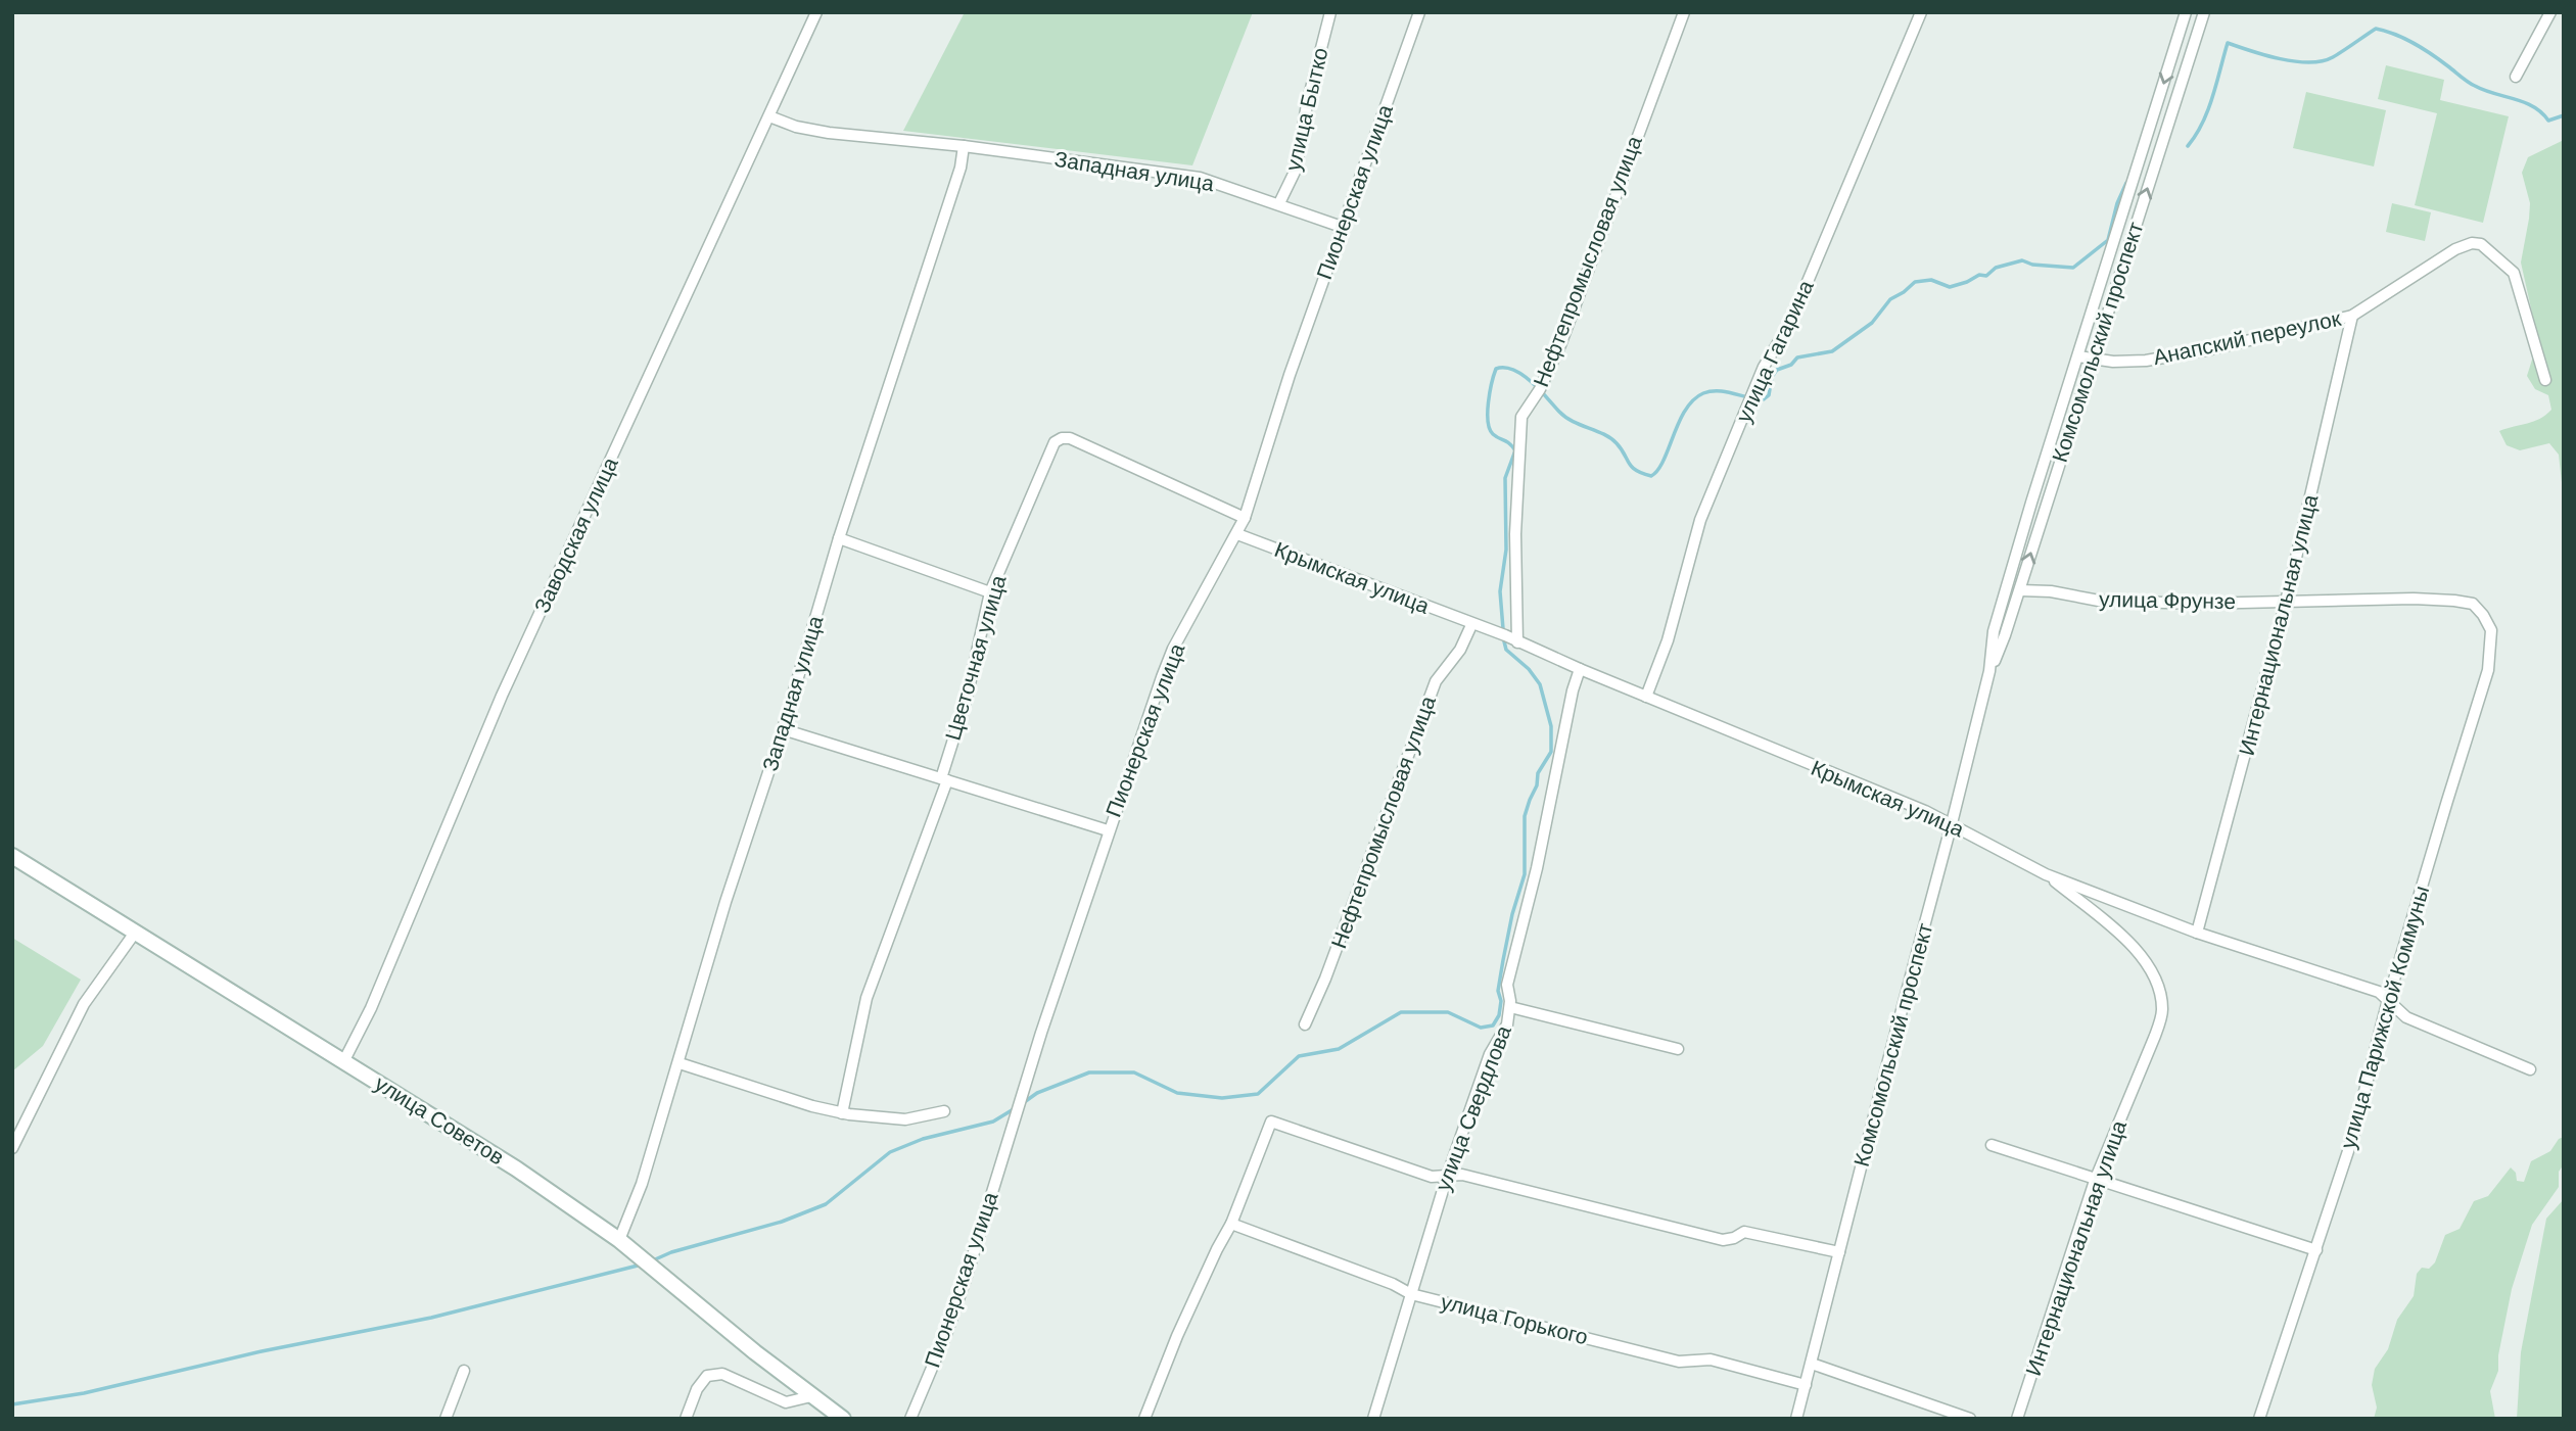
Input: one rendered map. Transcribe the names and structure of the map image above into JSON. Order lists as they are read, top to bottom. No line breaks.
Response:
{"streets":{"main road":["улица Советов"],"street":["улица Бытко","Западная улица","Пионерская улица","Нефтепромысловая улица","Анапский переулок","Комсомольский проспект","улица Гагарина","Заводская улица","Крымская улица","улица Фрунзе","Интернациональная улица","Цветочная улица","улица Парижской Коммуны","улица Свердлова","улица Горького"]},"crossings":[["улица Бытко","Западная улица"],["Западная улица","Пионерская улица"],["Западная улица","Заводская улица"],["Западная улица","улица Советов"],["Пионерская улица","Крымская улица"],["Пионерская улица","Цветочная улица"],["Нефтепромысловая улица","Крымская улица"],["Анапский переулок","Комсомольский проспект"],["Анапский переулок","Интернациональная улица"],["Комсомольский проспект","Крымская улица"],["Комсомольский проспект","улица Фрунзе"],["Комсомольский проспект","улица Горького"],["улица Гагарина","Крымская улица"],["Заводская улица","улица Советов"],["Крымская улица","Интернациональная улица"],["Крымская улица","улица Парижской Коммуны"],["Крымская улица","улица Свердлова"],["улица Фрунзе","Интернациональная улица"],["улица Фрунзе","улица Парижской Коммуны"],["улица Свердлова","улица Горького"]]}
